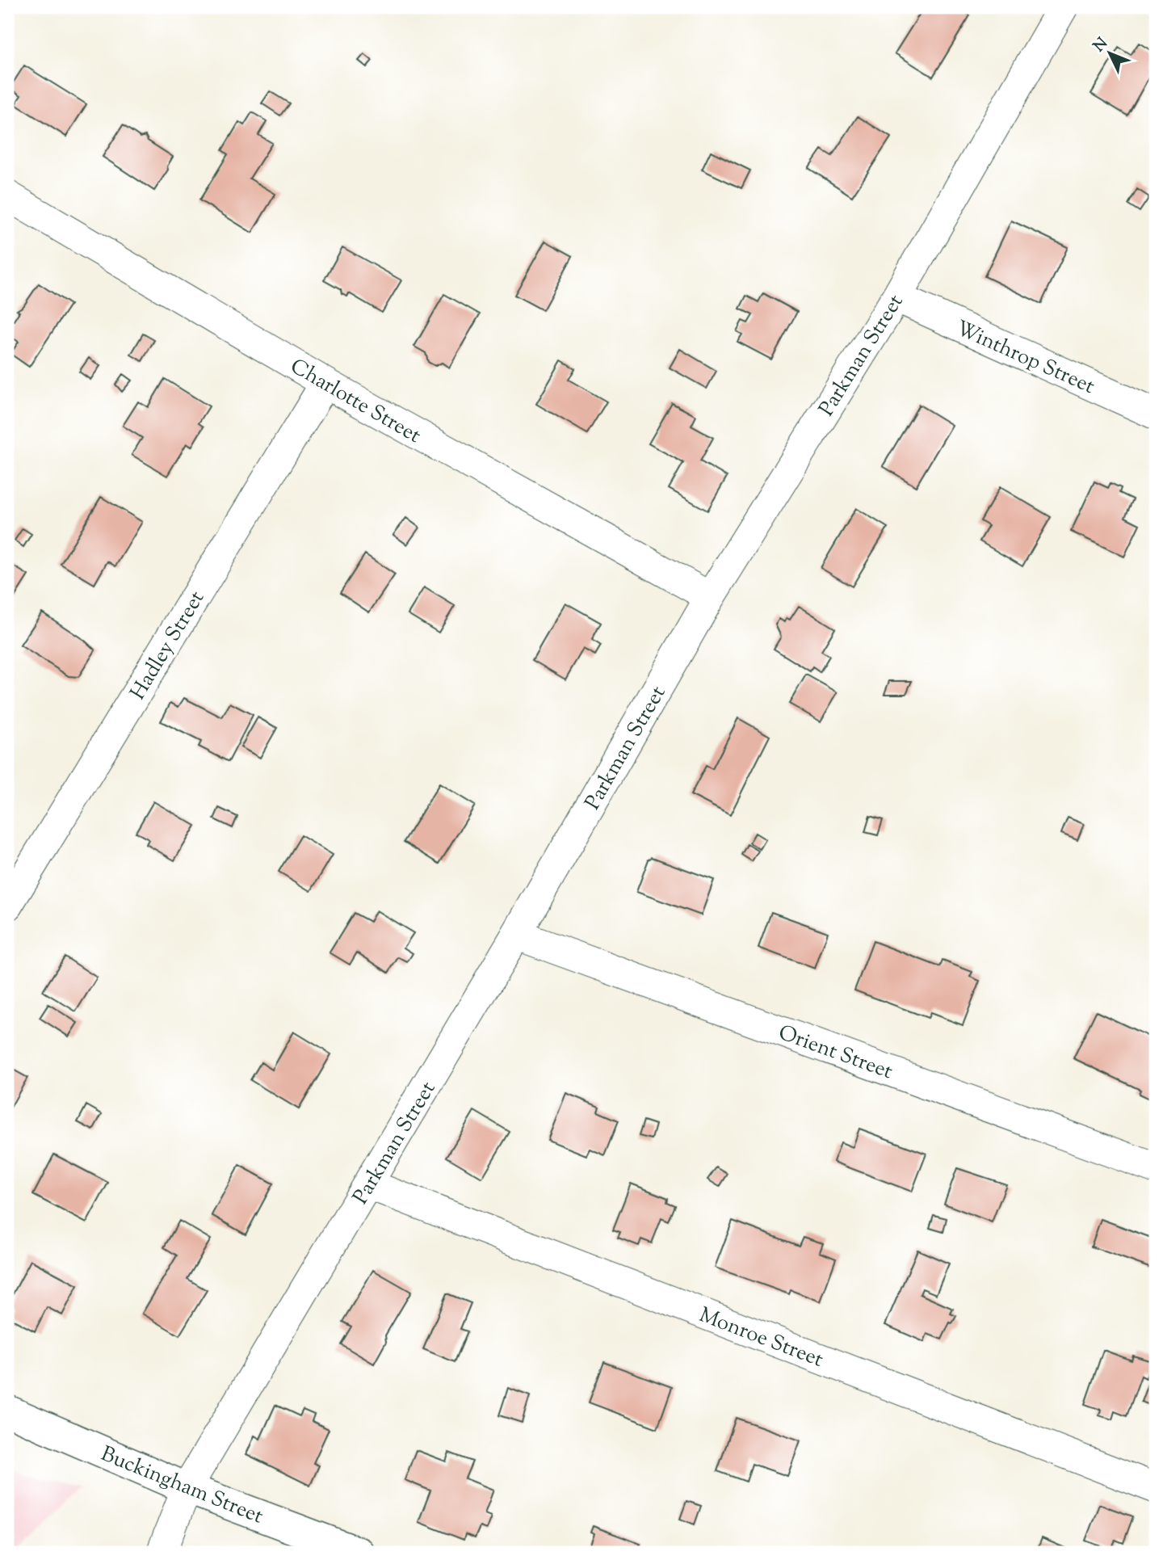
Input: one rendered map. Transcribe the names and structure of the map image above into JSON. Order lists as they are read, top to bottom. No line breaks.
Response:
{"streets":{"main road":["Buckingham Street"],"street":["Parkman Street","Winthrop Street","Charlotte Street","Hadley Street","Orient Street","Monroe Street"]},"crossings":[["Parkman Street","Winthrop Street"],["Parkman Street","Charlotte Street"],["Parkman Street","Orient Street"],["Parkman Street","Monroe Street"],["Parkman Street","Buckingham Street"],["Charlotte Street","Hadley Street"]],"north":"top left"}
